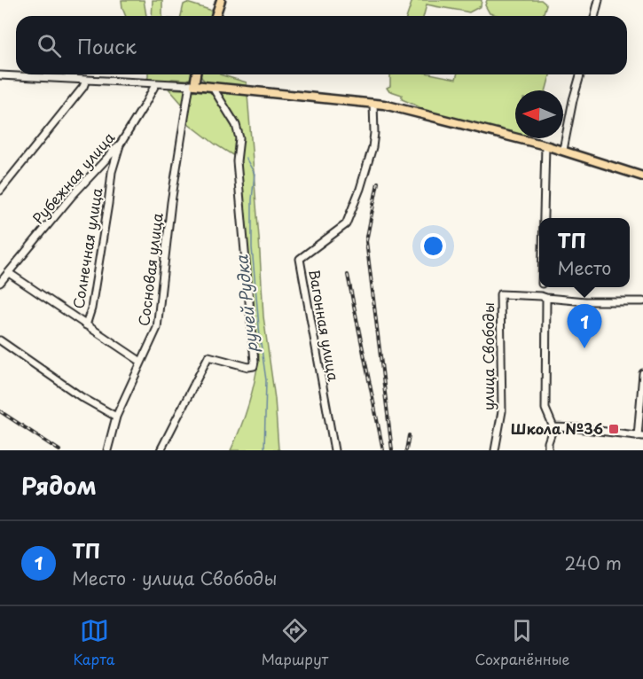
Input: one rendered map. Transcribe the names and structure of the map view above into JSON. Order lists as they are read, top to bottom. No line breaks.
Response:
{"streets":{"street":["Рубежная улица","Солнечная улица","Сосновая улица","Вагонная улица","улица Свободы"]},"crossings":[["Рубежная улица","Солнечная улица"]],"water":["ручей Рудка"],"places":{"transit":["Школа №36"]},"north":"left","page":{"search":"Поиск","popup":["ТП","Место"],"pins":"1","heading":"Рядом","list":[{"mark":"1","name":"ТП","note":"Место · улица Свободы","value":"240 m"}],"nav":["Карта","Маршрут","Сохранённые"]}}
